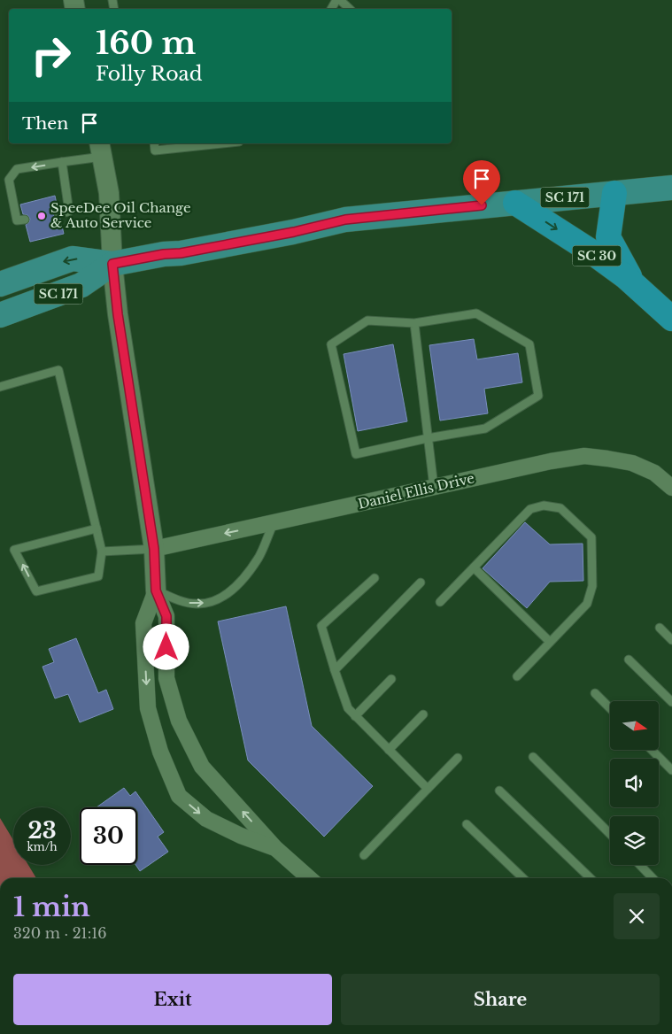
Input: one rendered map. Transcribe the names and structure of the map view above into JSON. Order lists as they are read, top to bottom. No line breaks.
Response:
{"streets":{"highway":["SC 30"],"main road":["SC 171"],"street":["Daniel Ellis Drive"]},"crossings":[["SC 171","SC 30"]],"places":["SpeeDee Oil Change & Auto Service"],"north":"right","page":{"turn":["160 m","Folly Road"],"then":"Then","speed":"23 km/h","limit":"30","heading":["1 min","320 m · 21:16"],"buttons":["Exit","Share"]}}
